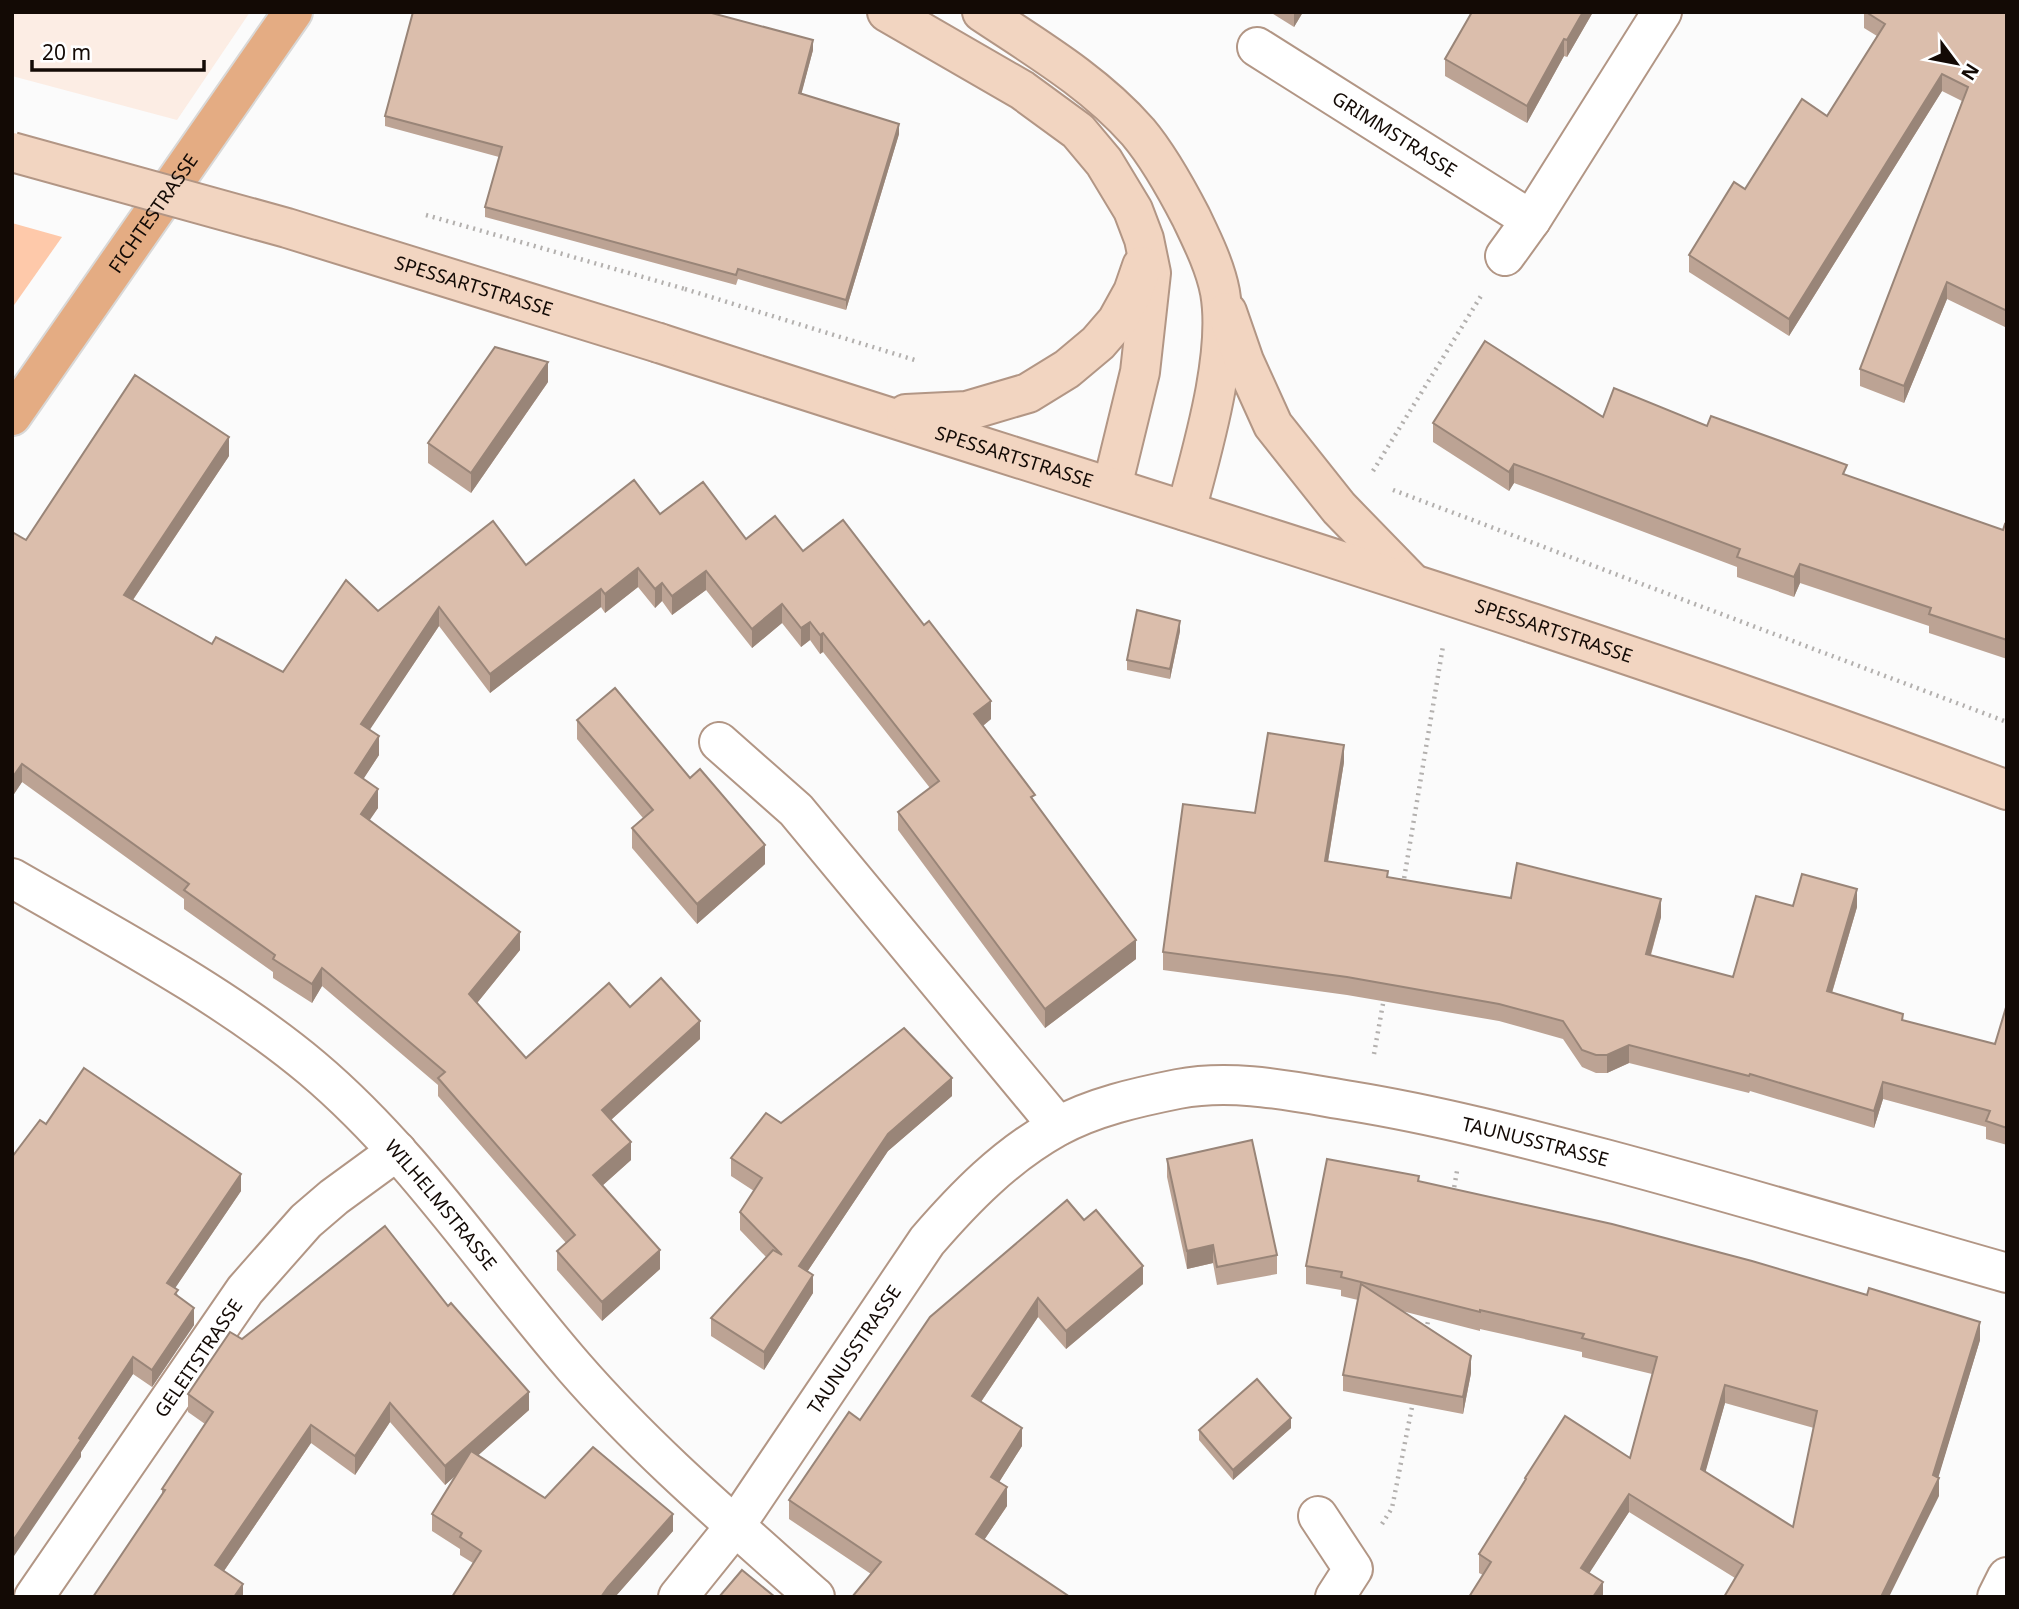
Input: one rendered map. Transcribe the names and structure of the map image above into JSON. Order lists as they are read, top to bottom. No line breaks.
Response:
{"streets":{"main road":["FICHTESTRASSE","SPESSARTSTRASSE"],"street":["GRIMMSTRASSE","TAUNUSSTRASSE","WILHELMSTRASSE","GELEITSTRASSE"]},"crossings":[["TAUNUSSTRASSE","WILHELMSTRASSE"],["WILHELMSTRASSE","GELEITSTRASSE"]],"scale_bar":"20 m","north":"bottom right"}
